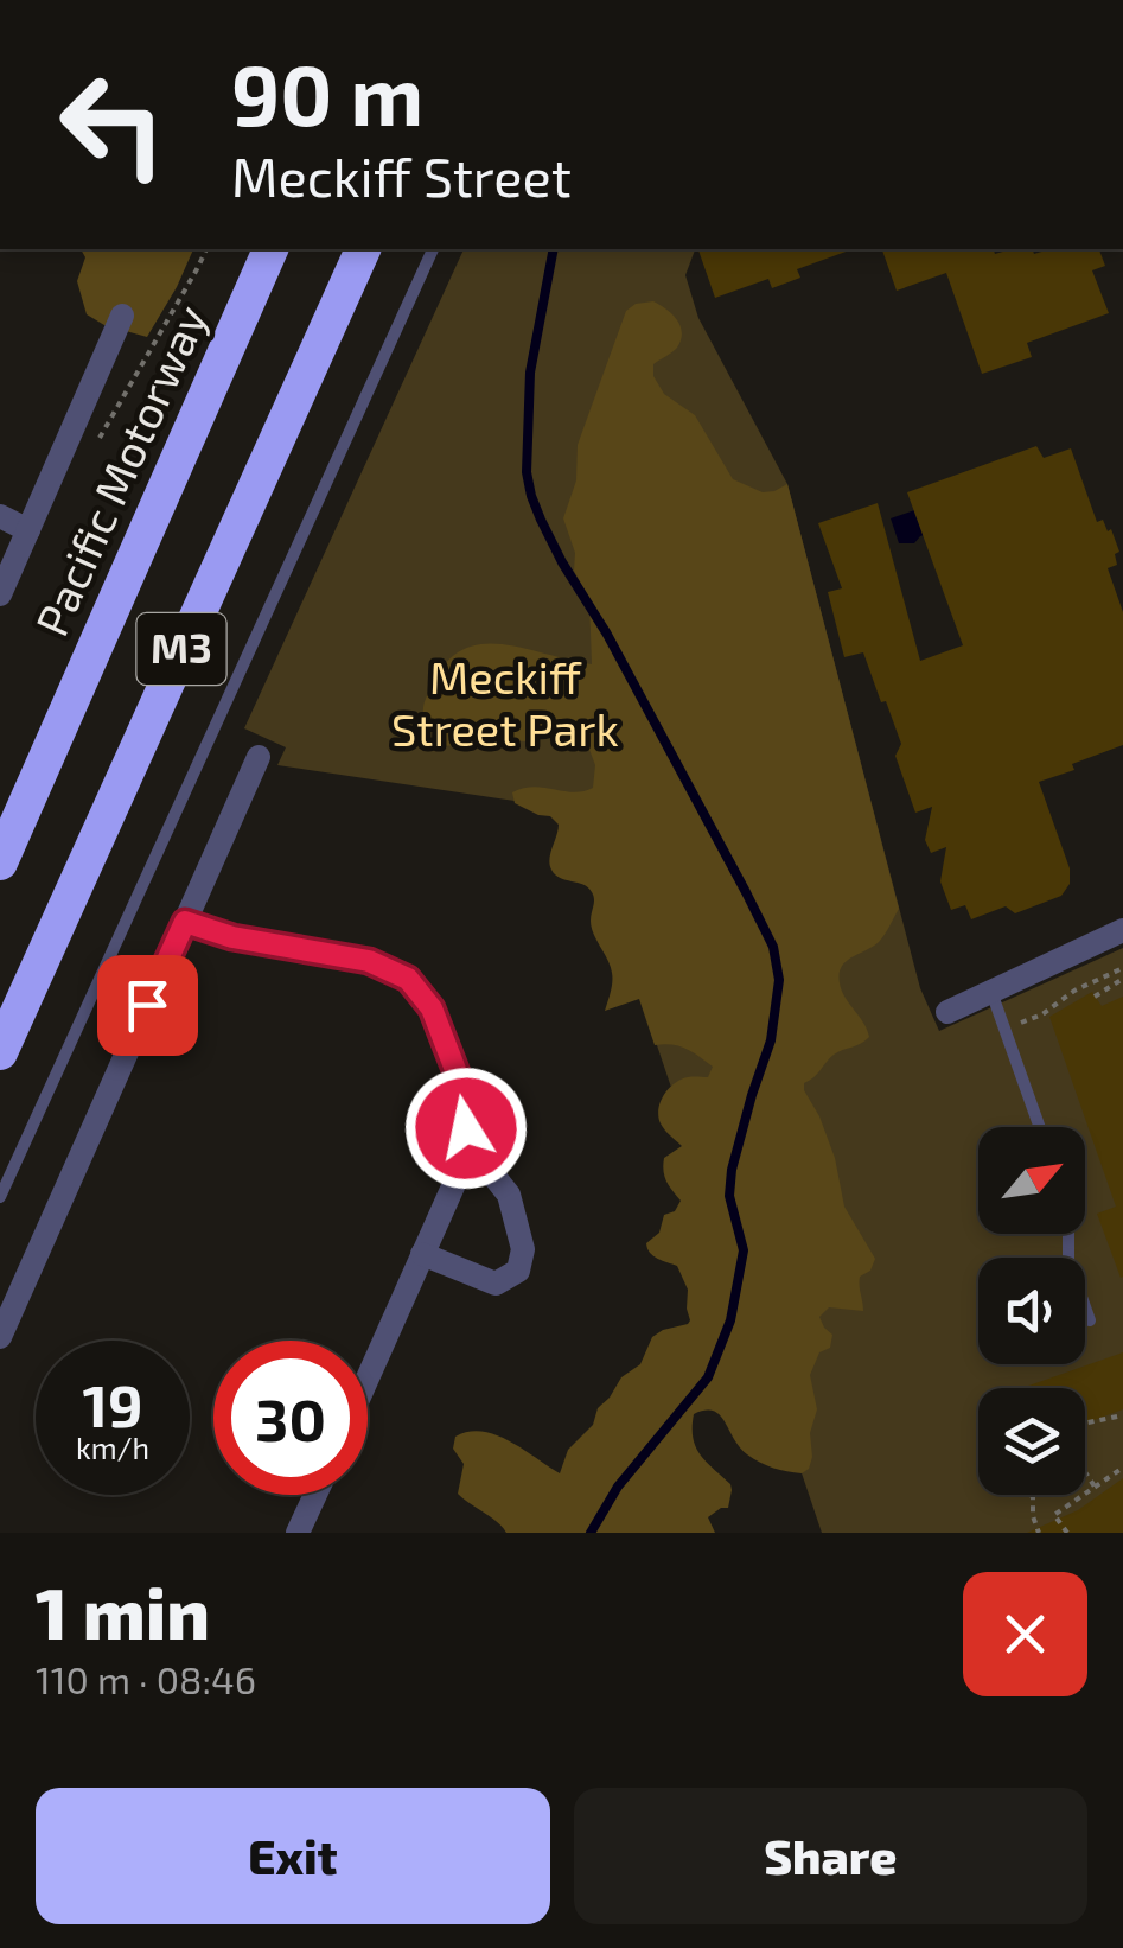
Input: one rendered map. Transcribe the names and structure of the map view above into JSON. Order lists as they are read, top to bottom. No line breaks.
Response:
{"streets":{"highway":["Pacific Motorway","M3"]},"parks":["Meckiff Street Park"],"north":"top right","page":{"turn":["90 m","Meckiff Street"],"speed":"19 km/h","limit":"30","heading":["1 min","110 m · 08:46"],"buttons":["Exit","Share"]}}
